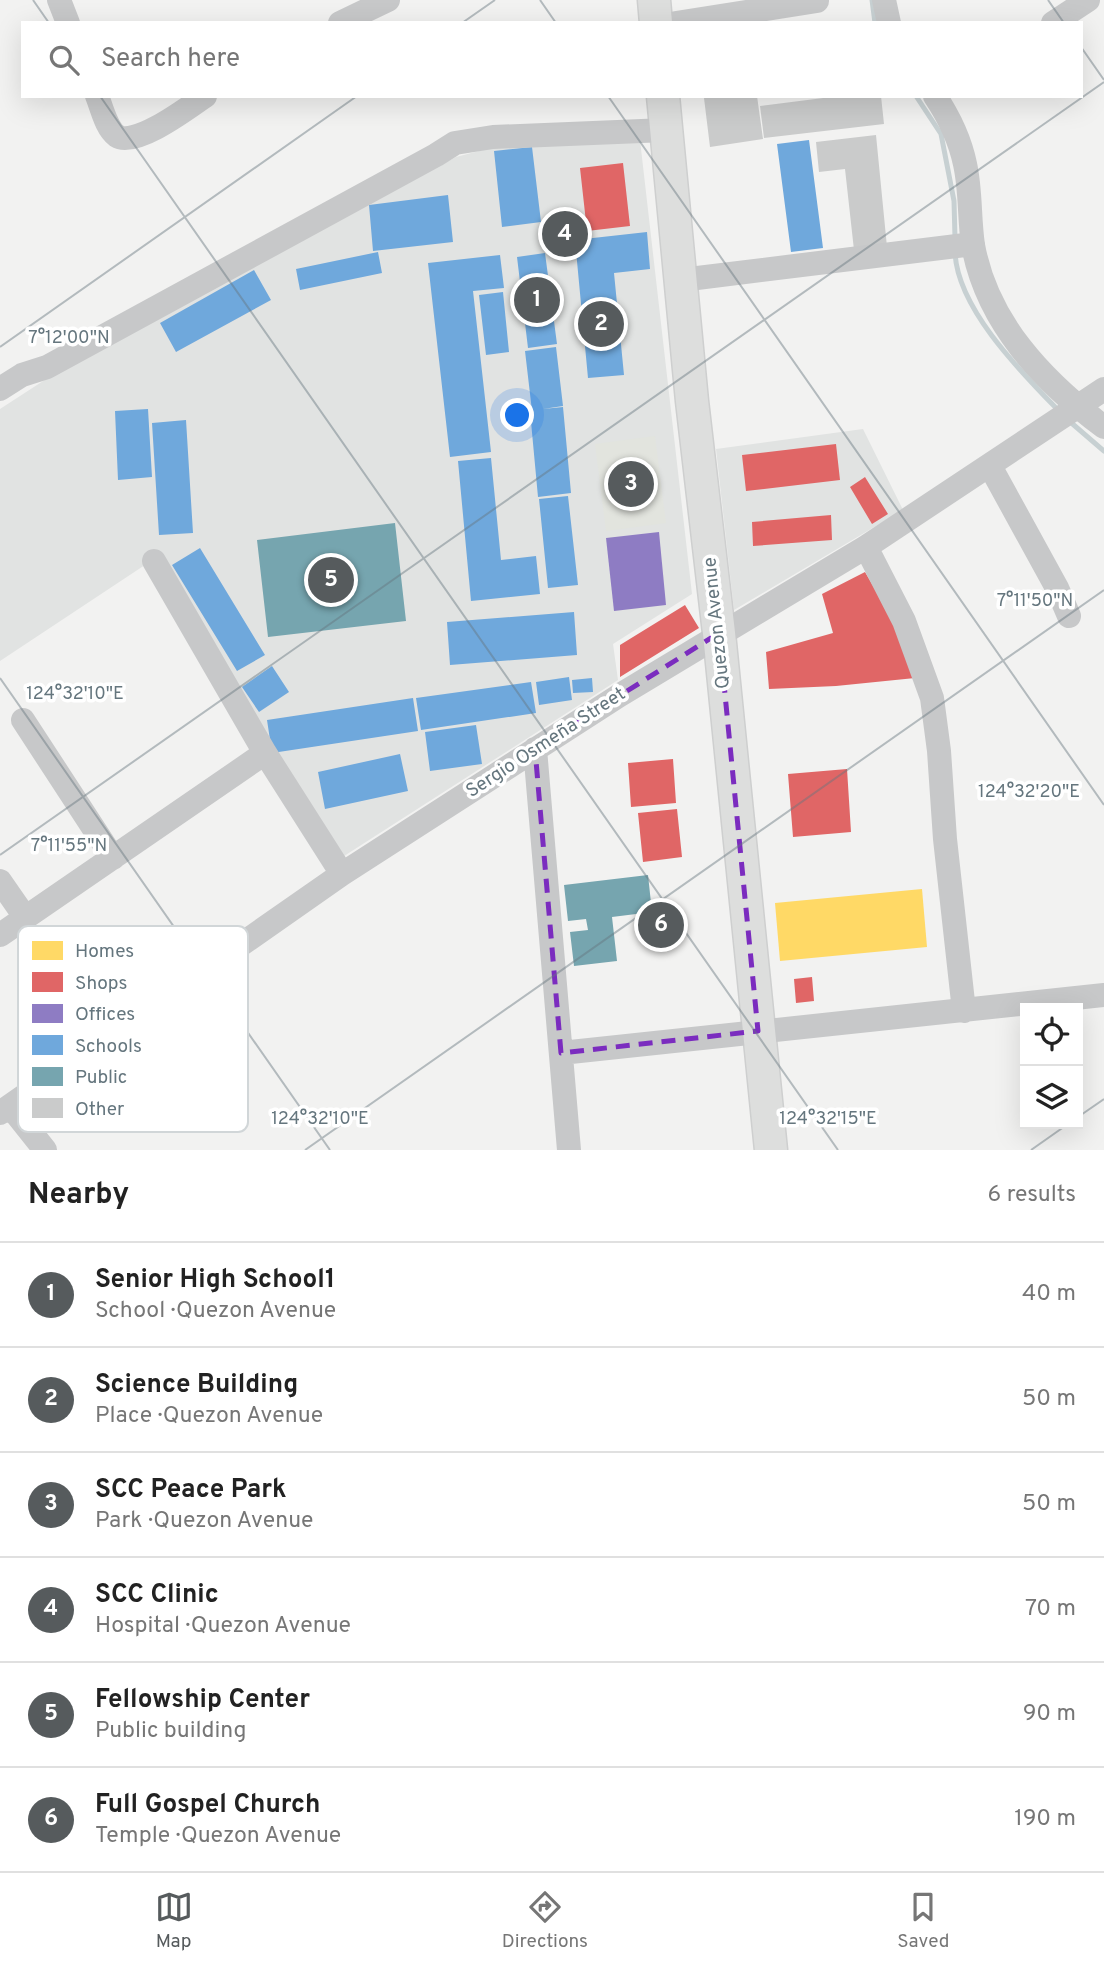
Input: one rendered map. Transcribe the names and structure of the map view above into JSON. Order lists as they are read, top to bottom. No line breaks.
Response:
{"streets":{"main road":["Quezon Avenue"],"street":["Sergio Osmeña Street"]},"crossings":[["Quezon Avenue","Sergio Osmeña Street"]],"legend":["Homes","Shops","Offices","Schools","Public","Other"],"page":{"search":"Search here","pins":["4","1","2","3","5","6"],"heading":["Nearby","6 results"],"list":[{"mark":"1","name":"Senior High School1","note":"School · Quezon Avenue","value":"40 m"},{"mark":"2","name":"Science Building","note":"Place · Quezon Avenue","value":"50 m"},{"mark":"3","name":"SCC Peace Park","note":"Park · Quezon Avenue","value":"50 m"},{"mark":"4","name":"SCC Clinic","note":"Hospital · Quezon Avenue","value":"70 m"},{"mark":"5","name":"Fellowship Center","note":"Public building","value":"90 m"},{"mark":"6","name":"Full Gospel Church","note":"Temple · Quezon Avenue","value":"190 m"}],"nav":["Map","Directions","Saved"]},"coordinates":["7°12'00\"N","7°11'50\"N","124°32'10\"E","124°32'20\"E","7°11'55\"N","124°32'15\"E"]}
